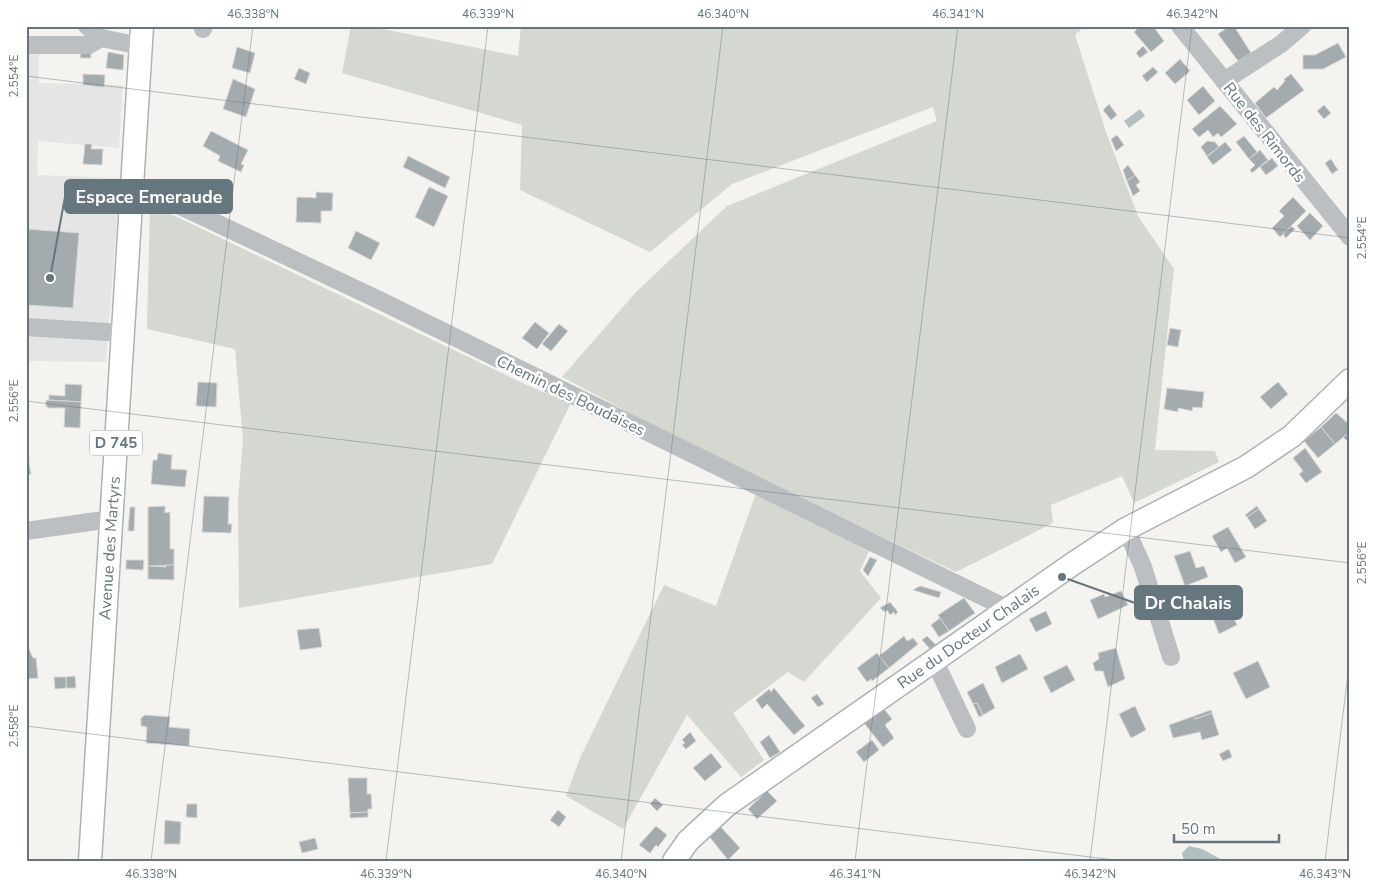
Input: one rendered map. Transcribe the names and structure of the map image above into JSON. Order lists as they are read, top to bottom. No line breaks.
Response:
{"streets":{"main road":["D 745","Avenue des Martyrs","Rue du Docteur Chalais"],"street":["Rue des Rimords","Chemin des Boudaises"]},"crossings":[["Chemin des Boudaises","Avenue des Martyrs"],["Chemin des Boudaises","Rue du Docteur Chalais"]],"places":["Espace Emeraude","Dr Chalais"],"scale_bar":"50 m","coordinates":["46.338°N","46.339°N","46.340°N","46.341°N","46.342°N","2.554°E","2.556°E","2.558°E","46.343°N"]}
